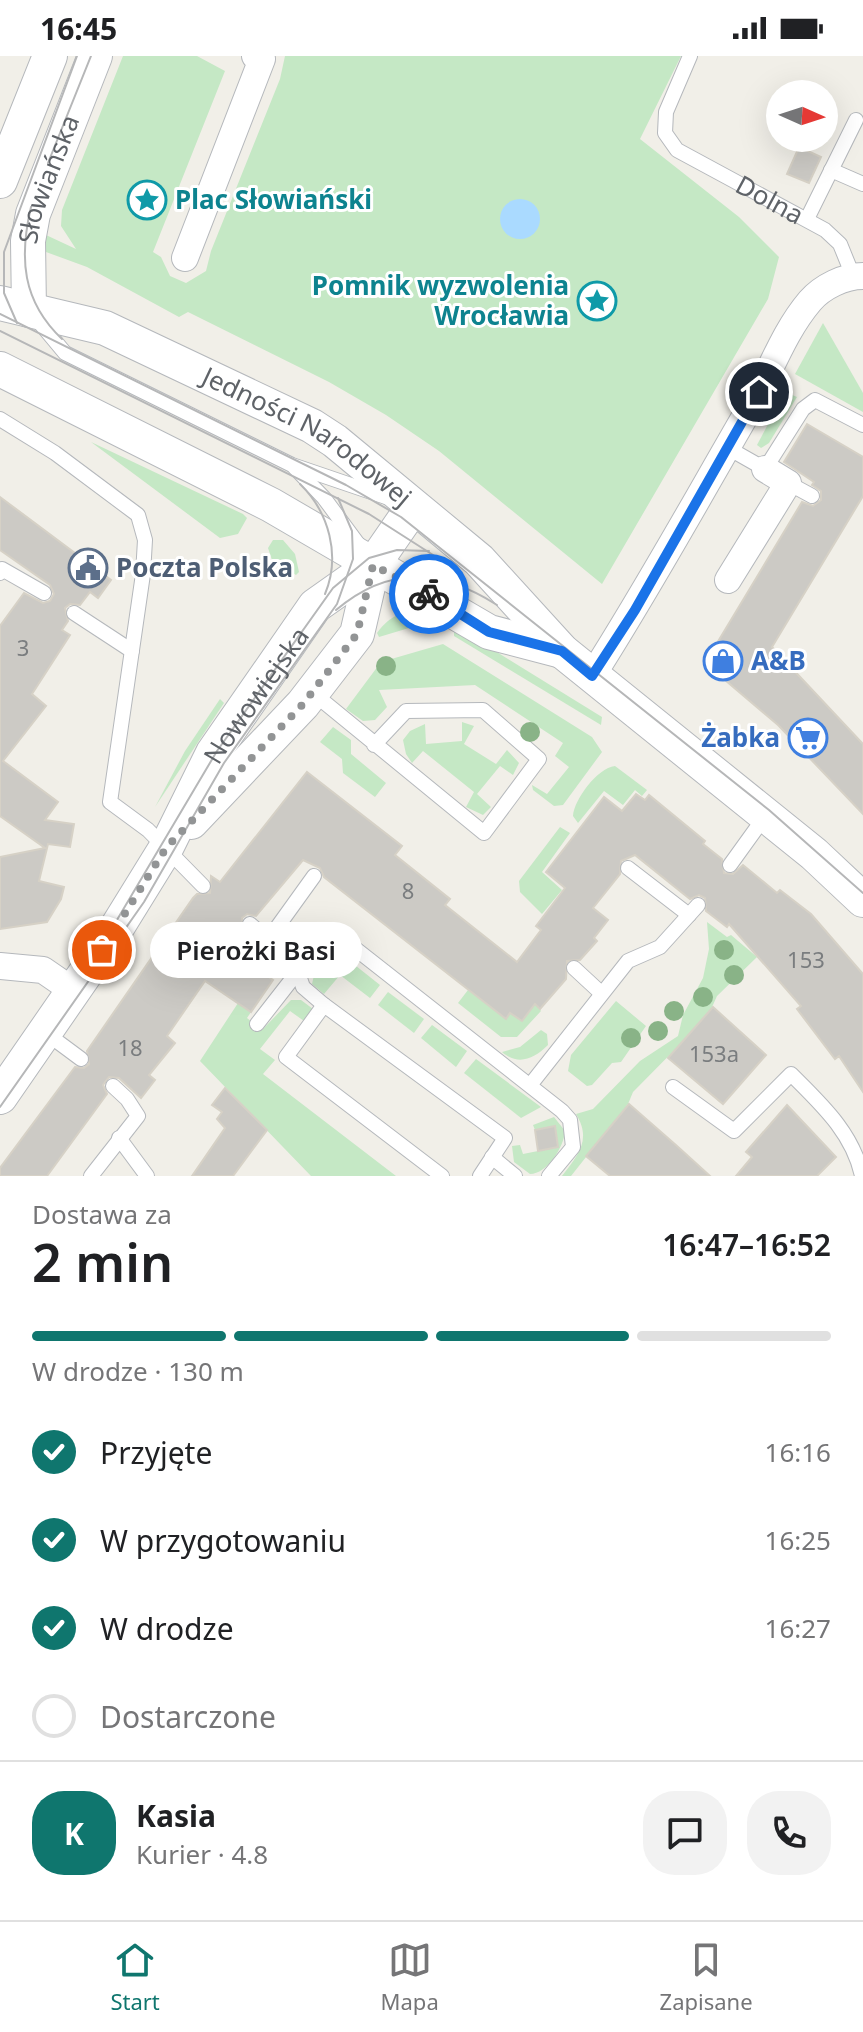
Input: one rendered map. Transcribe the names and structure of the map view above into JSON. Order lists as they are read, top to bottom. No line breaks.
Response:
{"streets":{"street":["Słowiańska","Jedności Narodowej","Nowowiejska"],"lane":["Dolna"]},"crossings":[["Słowiańska","Jedności Narodowej"],["Jedności Narodowej","Nowowiejska"]],"places":{"place":["Plac Słowiański","Pomnik wyzwolenia Wrocławia"],"public building":["Poczta Polska"],"shop":["A&B"],"supermarket":["Żabka"],"other":["Pierożki Basi"]},"house_numbers":["3","8","153","18","153a"],"north":"right","page":{"status":"16:45","bubble":"Pierożki Basi","heading":["2 min","Dostawa za","16:47–16:52"],"panel":["Kasia","Kurier · 4.8"],"bar":"W drodze · 130 m","list":[["Przyjęte","16:16"],["W przygotowaniu","16:25"],["W drodze","16:27"],"Dostarczone"],"round":"K","tabs":["Start","Mapa","Zapisane"]}}
